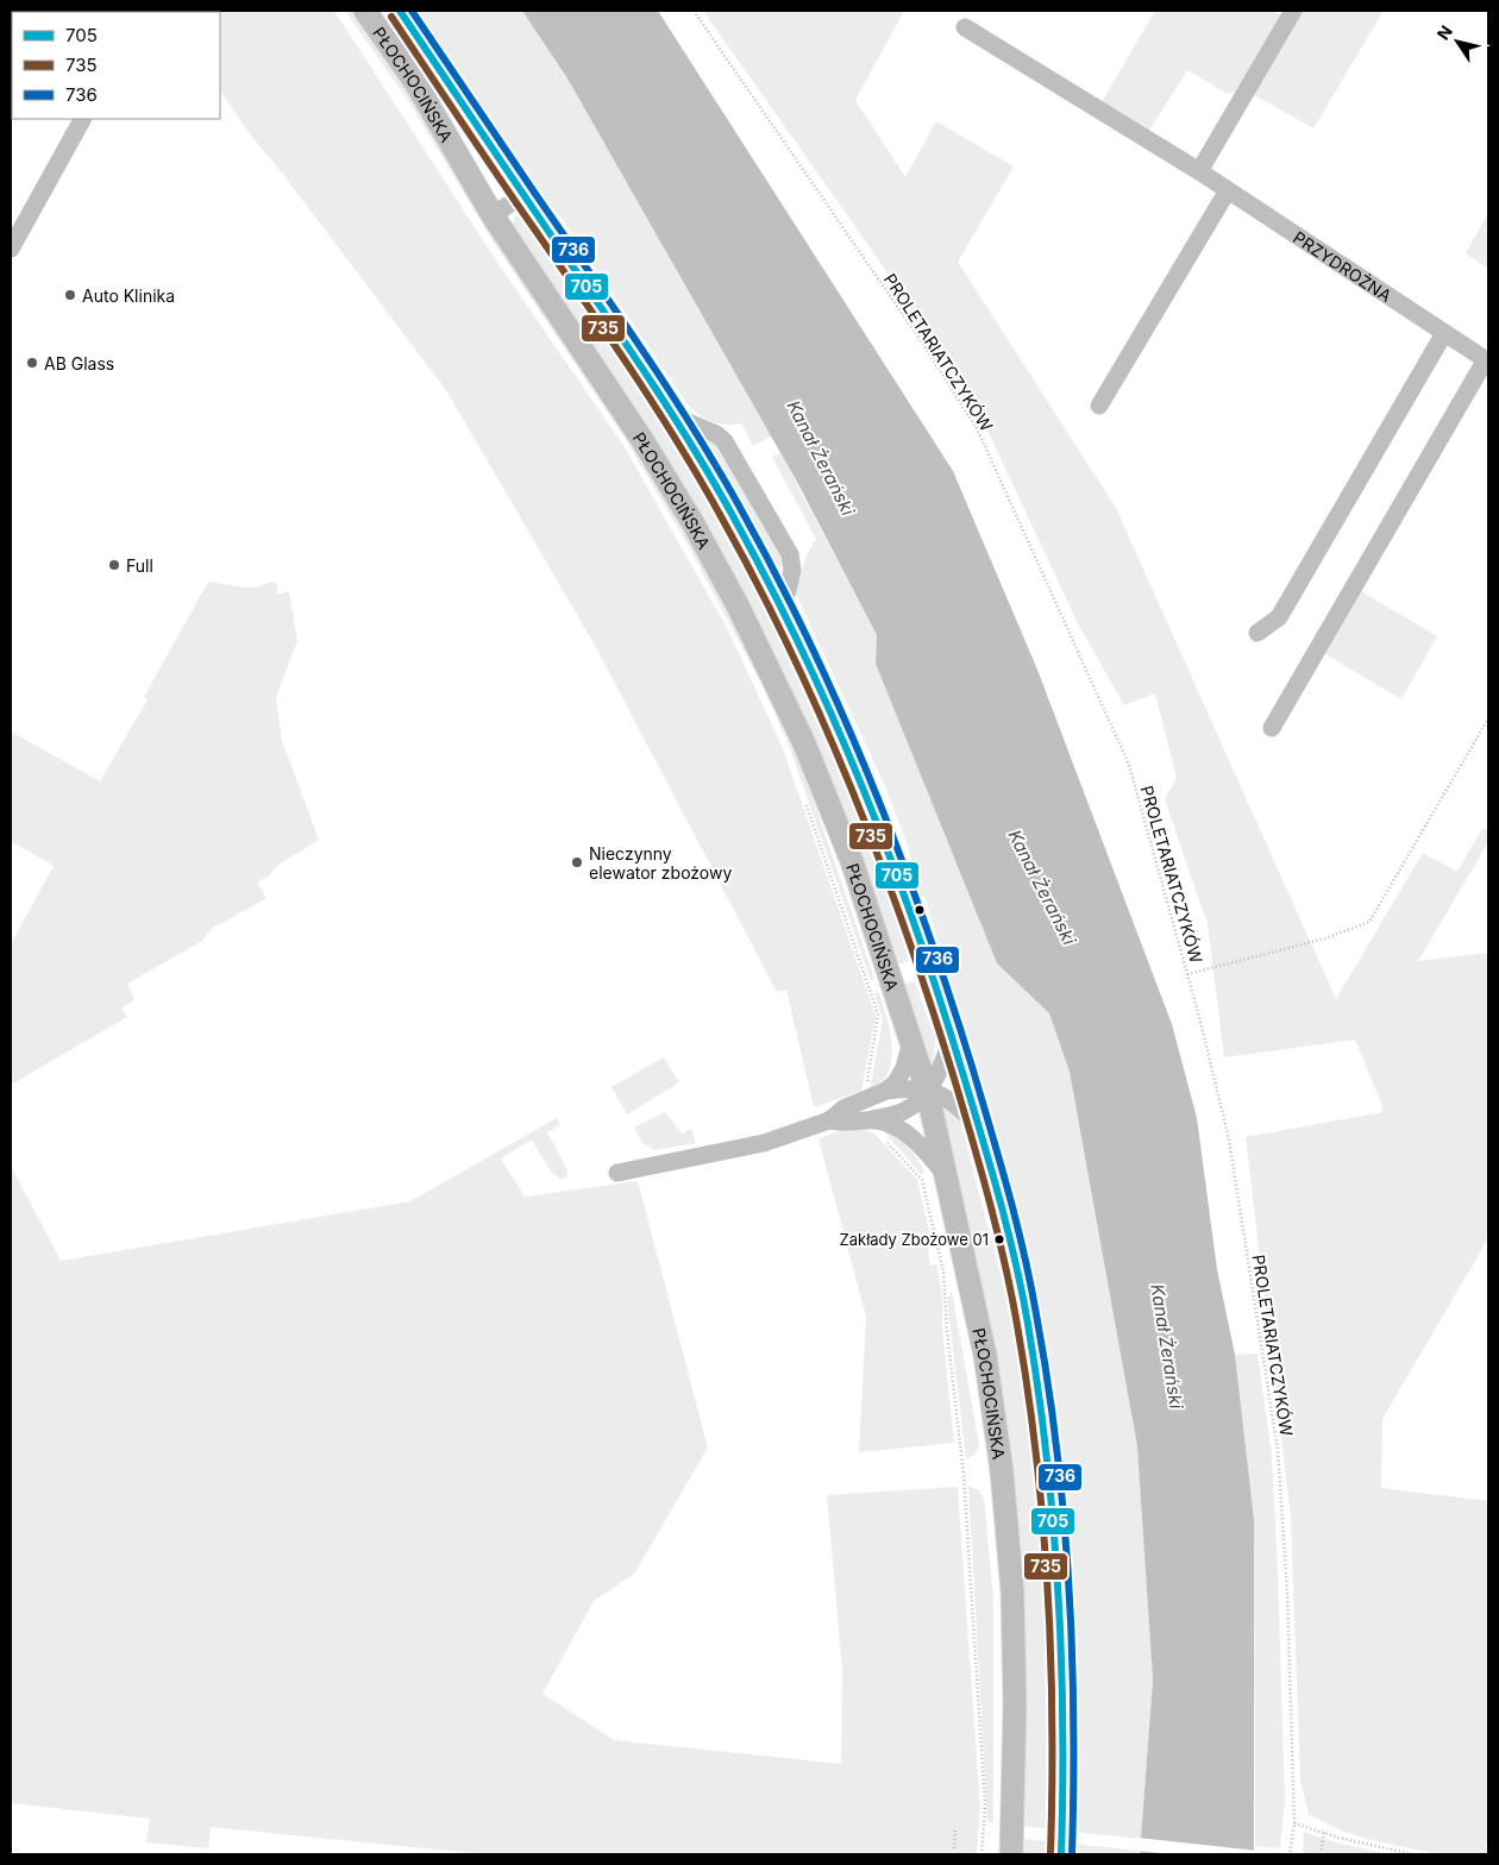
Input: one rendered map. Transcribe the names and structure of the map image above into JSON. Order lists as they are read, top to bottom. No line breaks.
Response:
{"streets":{"main road":["PŁOCHOCIŃSKA"],"street":["PRZYDROŻNA"],"path":["PROLETARIATCZYKÓW"]},"water":["Kanał Żerański"],"places":["Auto Klinika","AB Glass","Full","Nieczynny elewator zbożowy","Zakłady Zbożowe 01"],"lines":["transit line 705","transit line 736","transit line 735"],"legend":["705","735","736"],"north":"top left"}
